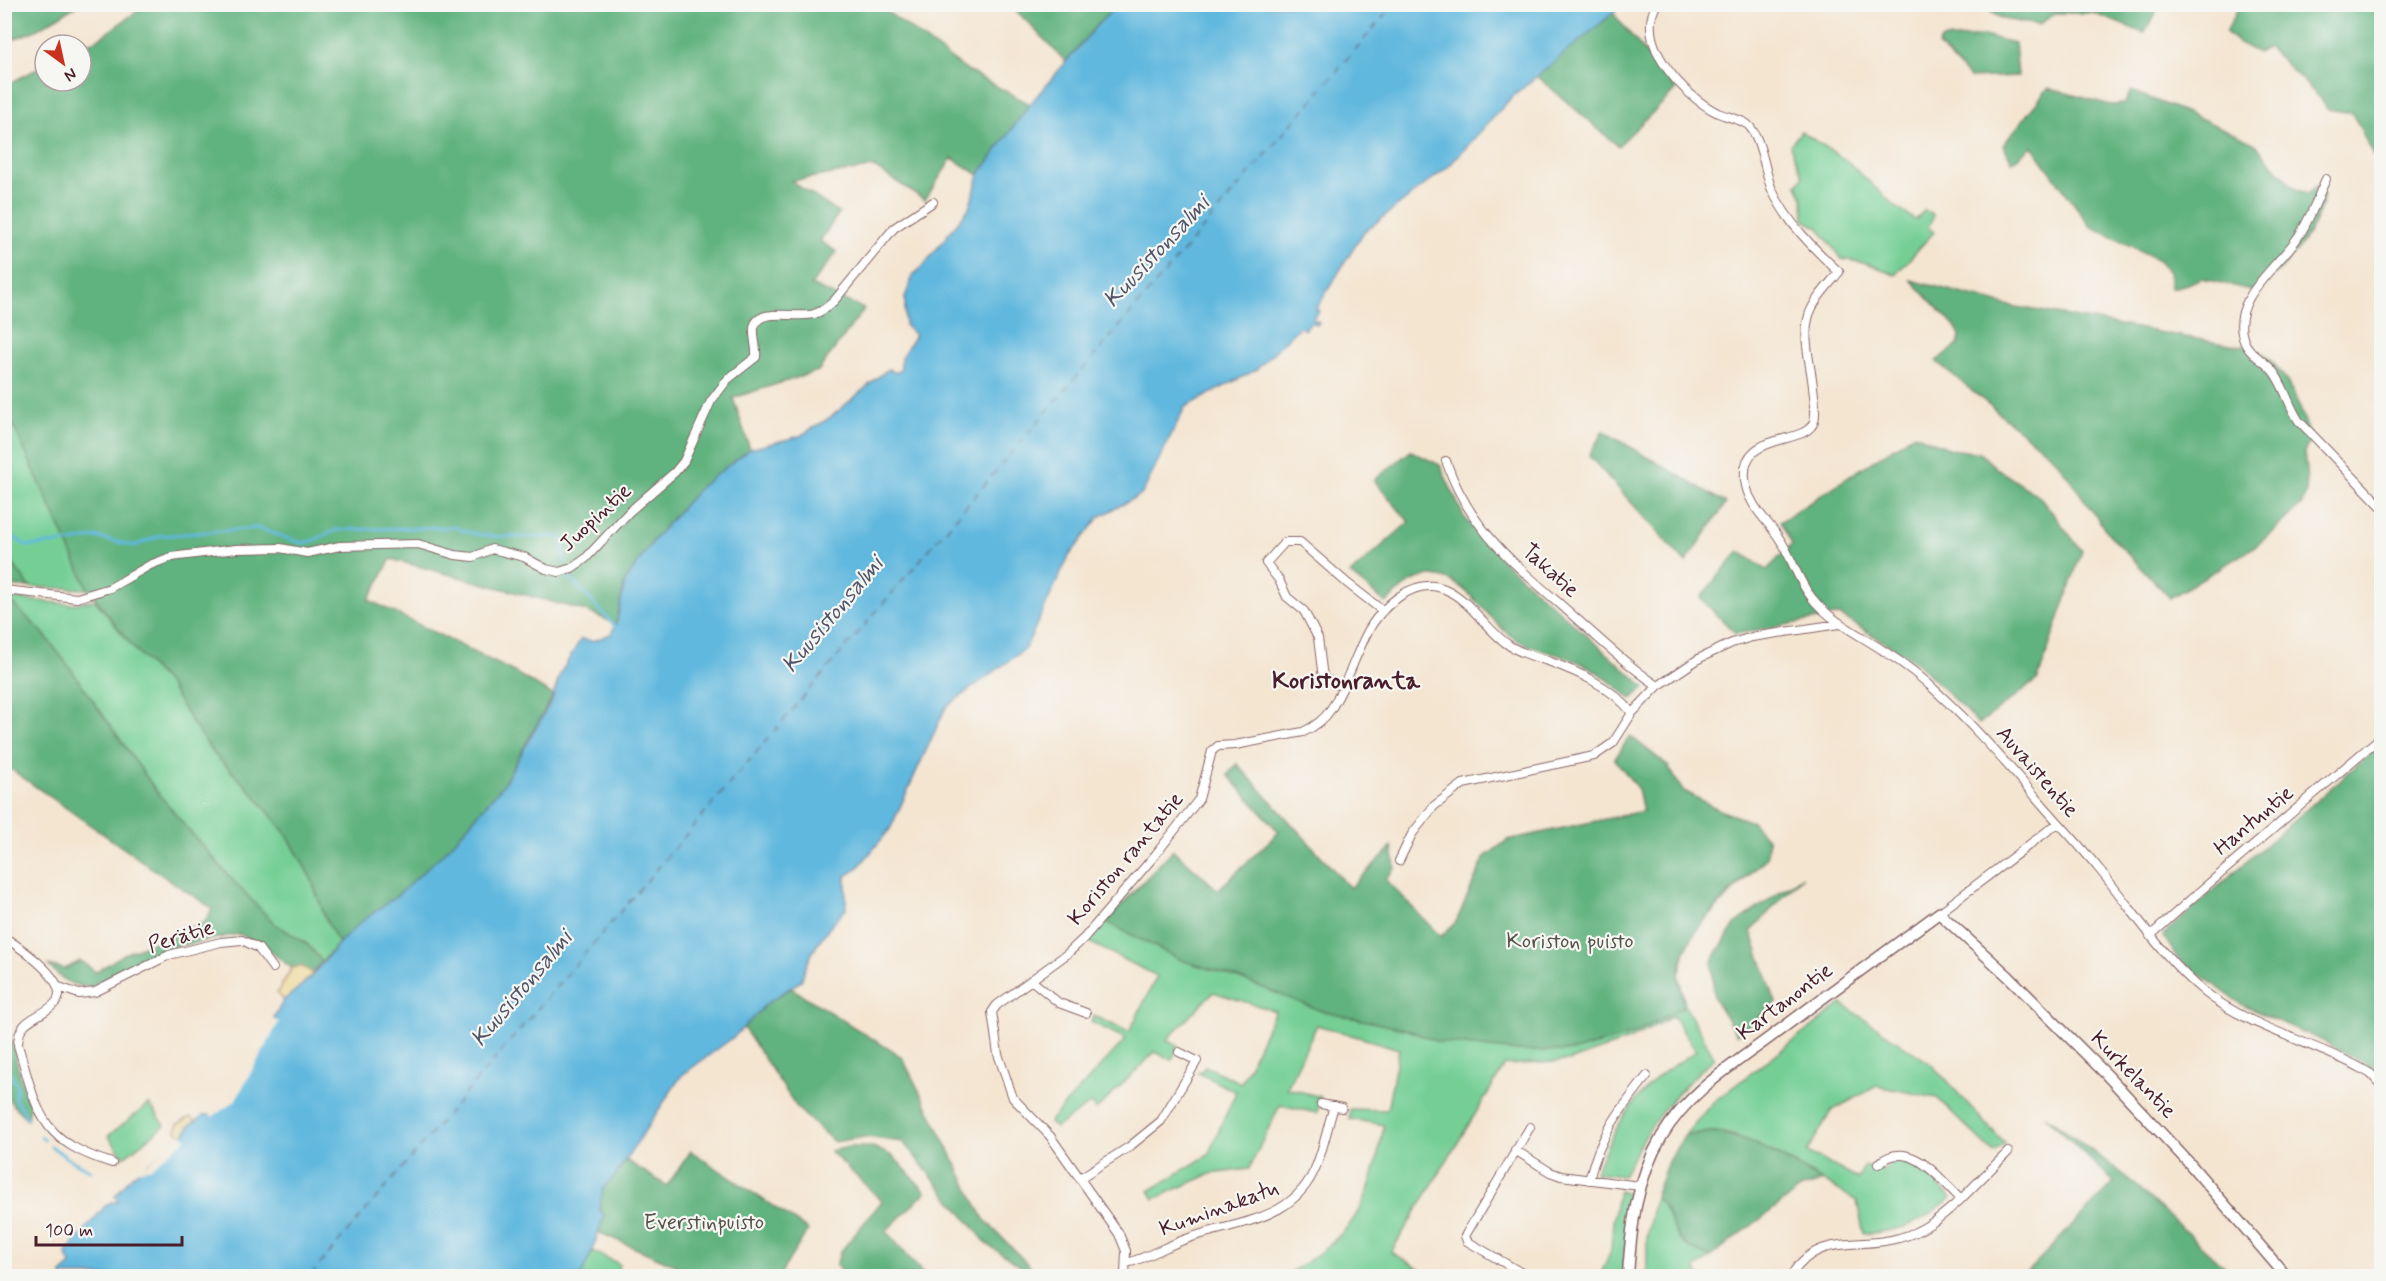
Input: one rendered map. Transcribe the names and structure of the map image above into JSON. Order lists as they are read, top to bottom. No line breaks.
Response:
{"streets":{"street":["Juopintie","Takatie","Auvaistentie","Hantuntie","Koriston rantatie","Perätie","Kartanontie","Kurkelantie","Kuminakatu"]},"crossings":[["Auvaistentie","Hantuntie"],["Auvaistentie","Kartanontie"],["Koriston rantatie","Kuminakatu"],["Kartanontie","Kurkelantie"]],"districts":["Koristonranta"],"water":["Kuusistonsalmi"],"parks":["Koriston puisto","Everstinpuisto"],"scale_bar":"100 m","north":"bottom right"}
